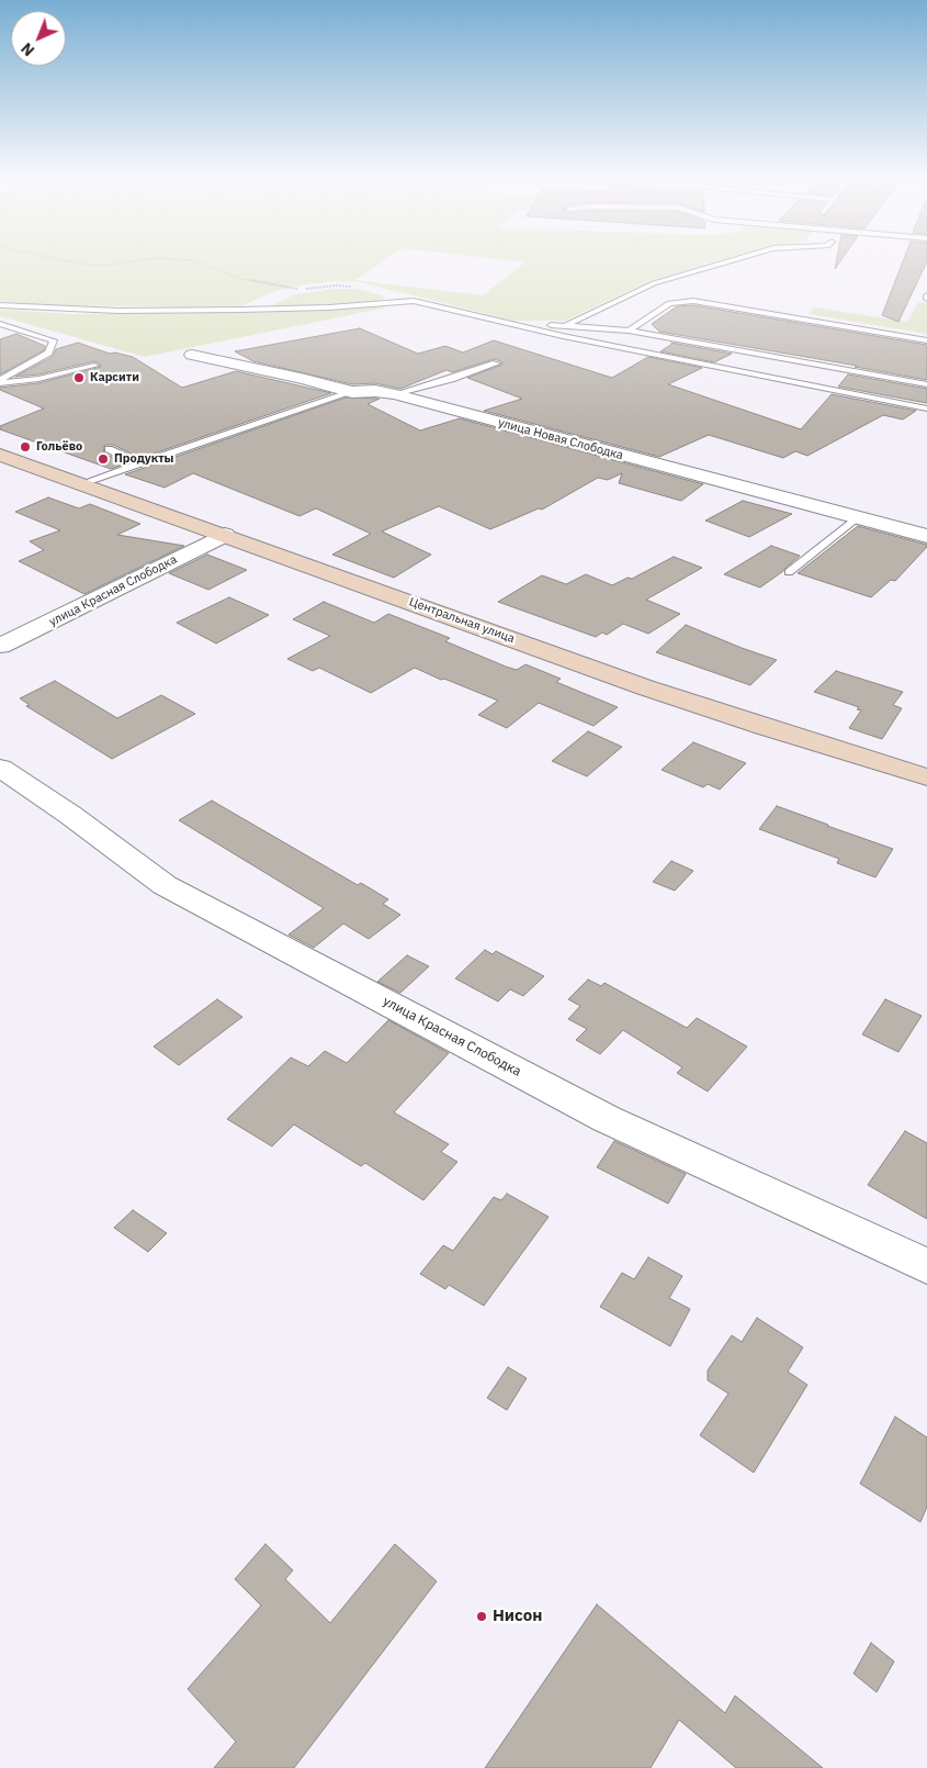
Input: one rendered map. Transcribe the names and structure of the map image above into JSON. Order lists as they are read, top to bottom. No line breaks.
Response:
{"streets":{"main road":["Центральная улица"],"street":["улица Новая Слободка","улица Красная Слободка"]},"crossings":[["улица Красная Слободка","Центральная улица"]],"places":["Карсити","Гольёво","Продукты","Нисон"],"north":"bottom left"}
